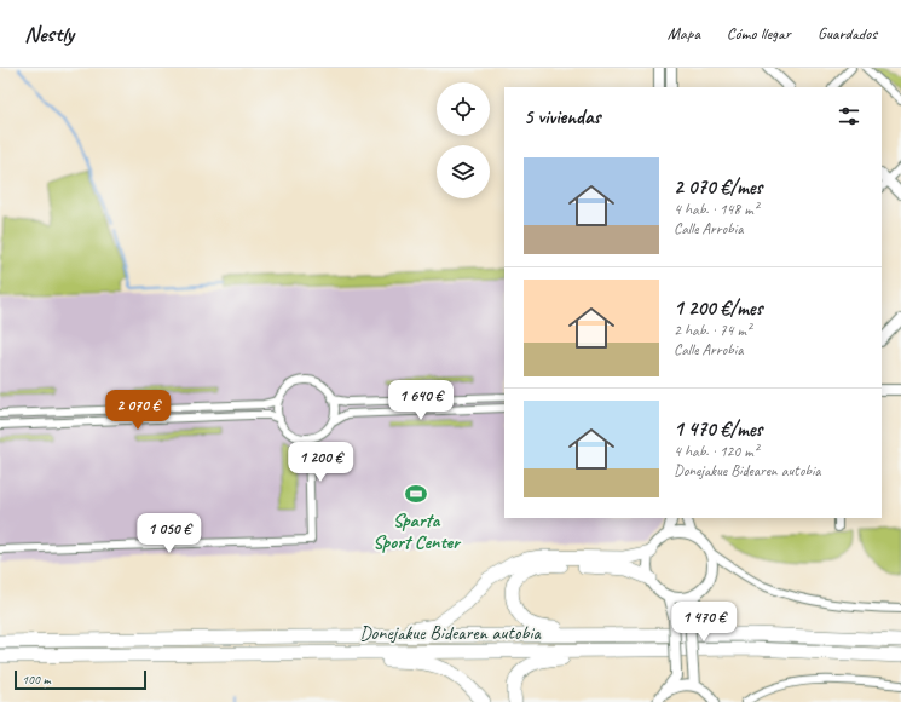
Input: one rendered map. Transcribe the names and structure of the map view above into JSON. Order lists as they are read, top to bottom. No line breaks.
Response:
{"streets":{"highway":["Donejakue Bidearen autobia"]},"places":{"sports":["Sparta Sport Center"]},"scale_bar":"100 m","page":{"header":"Nestly","nav":["Mapa","Cómo llegar","Guardados"],"heading":"5 viviendas","list":[{"name":"2 070 €/mes","note":"4 hab. · 148 m² · Calle Arrobia"},{"name":"1 200 €/mes","note":"2 hab. · 74 m² · Calle Arrobia"},{"name":"1 470 €/mes","note":"4 hab. · 120 m² · Donejakue Bidearen autobia"}],"price":["1 640 €","2 070 €","1 200 €","1 050 €","1 470 €"],"scale":"100 m"}}
